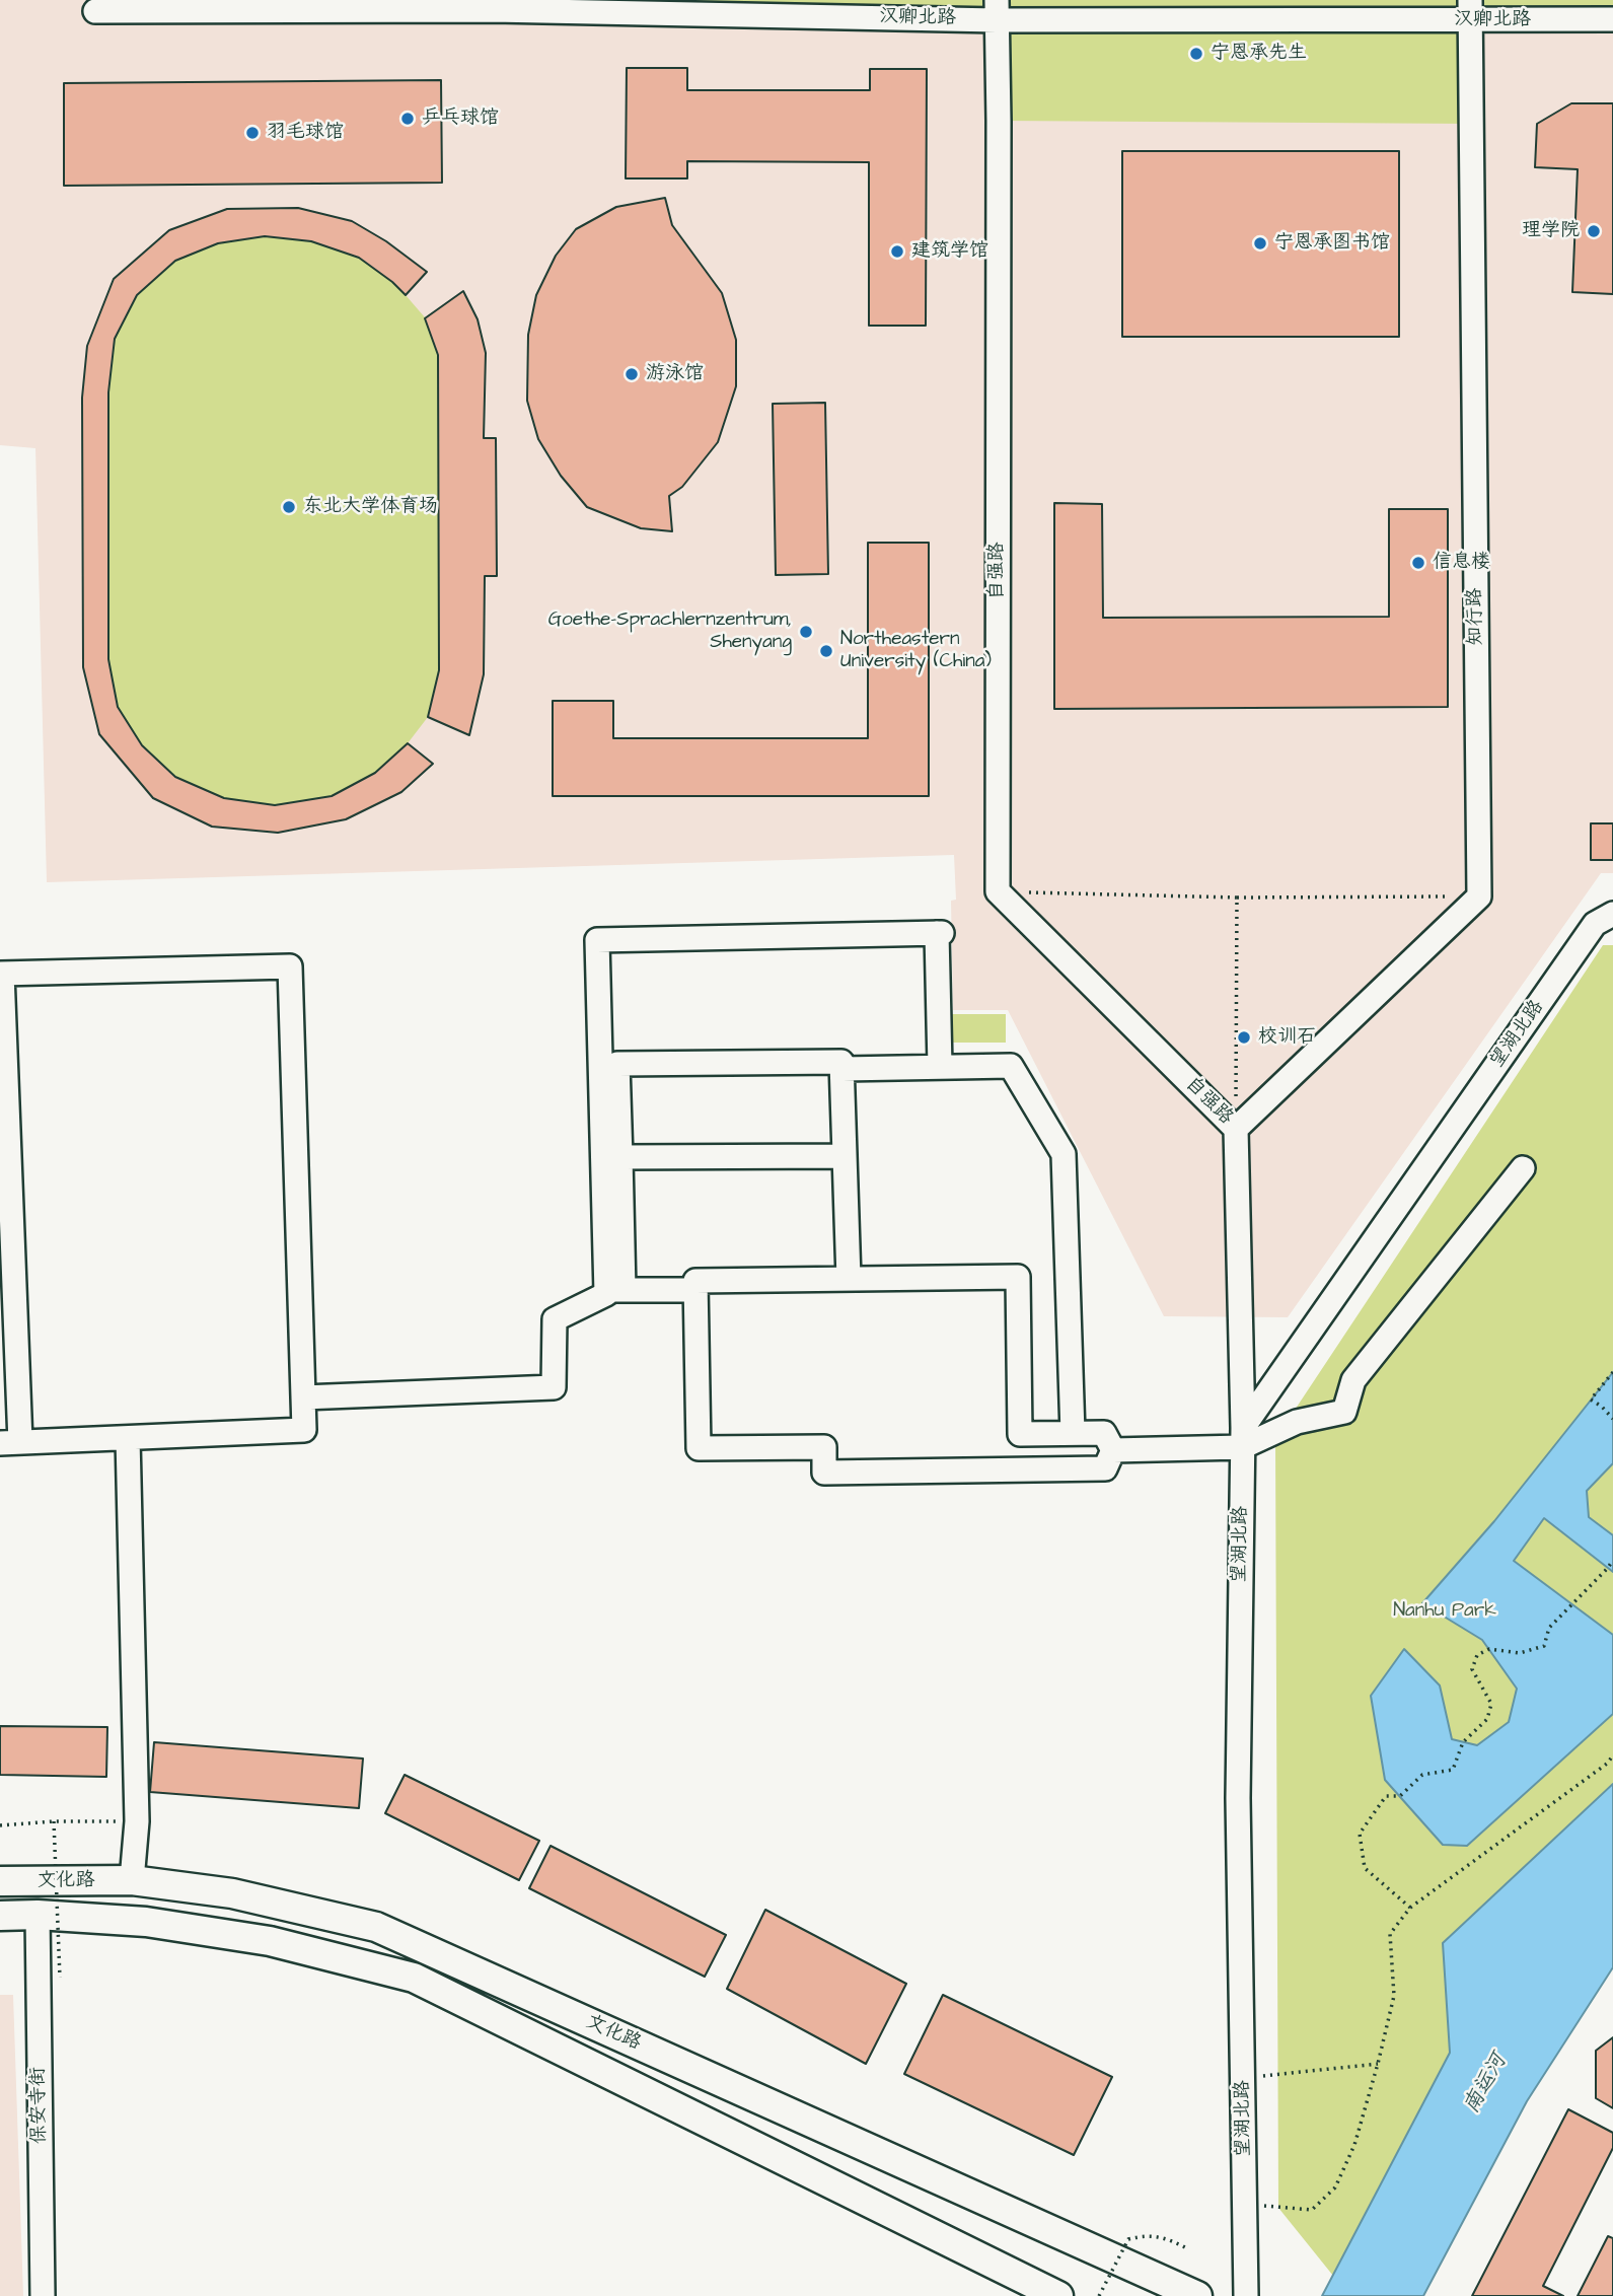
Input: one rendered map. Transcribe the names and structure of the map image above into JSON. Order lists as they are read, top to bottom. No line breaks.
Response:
{"streets":{"main road":["文化路"],"street":["汉卿北路","自强路","知行路","望湖北路","保安寺街"]},"crossings":[["汉卿北路","自强路"],["汉卿北路","知行路"],["文化路","保安寺街"]],"water":["南运河"],"parks":["Nanhu Park"],"places":["宁恩承先生","乒乓球馆","羽毛球馆","理学院","宁恩承图书馆","建筑学馆","游泳馆","东北大学体育场","信息楼","Goethe-Sprachlernzentrum, Shenyang","Northeastern University (China)","校训石"]}
